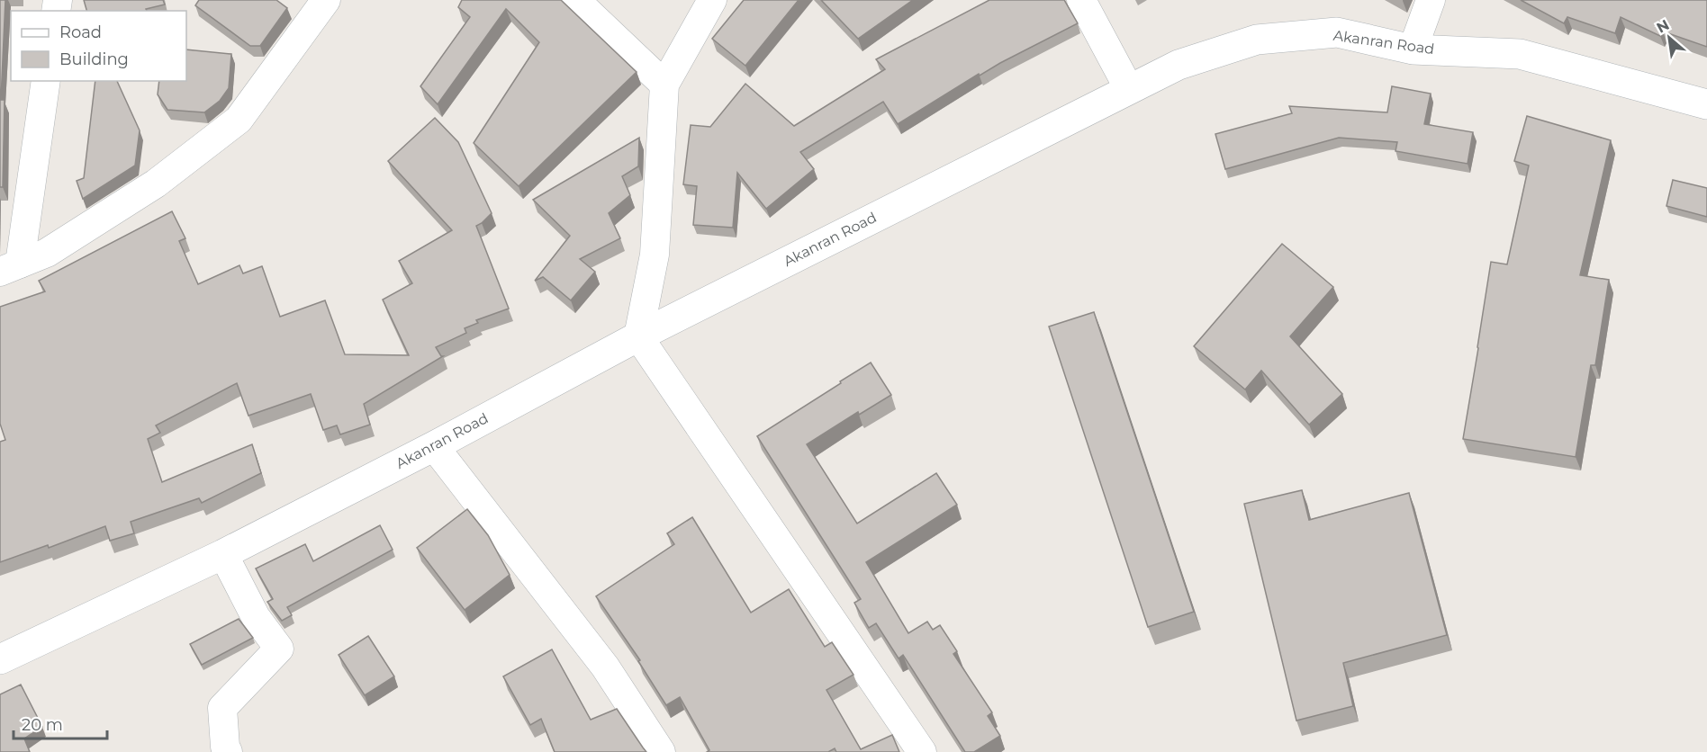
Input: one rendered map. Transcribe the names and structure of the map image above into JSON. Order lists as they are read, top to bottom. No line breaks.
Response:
{"streets":{"main road":["Akanran Road"]},"legend":["Road","Building"],"scale_bar":"20 m","north":"top left"}
